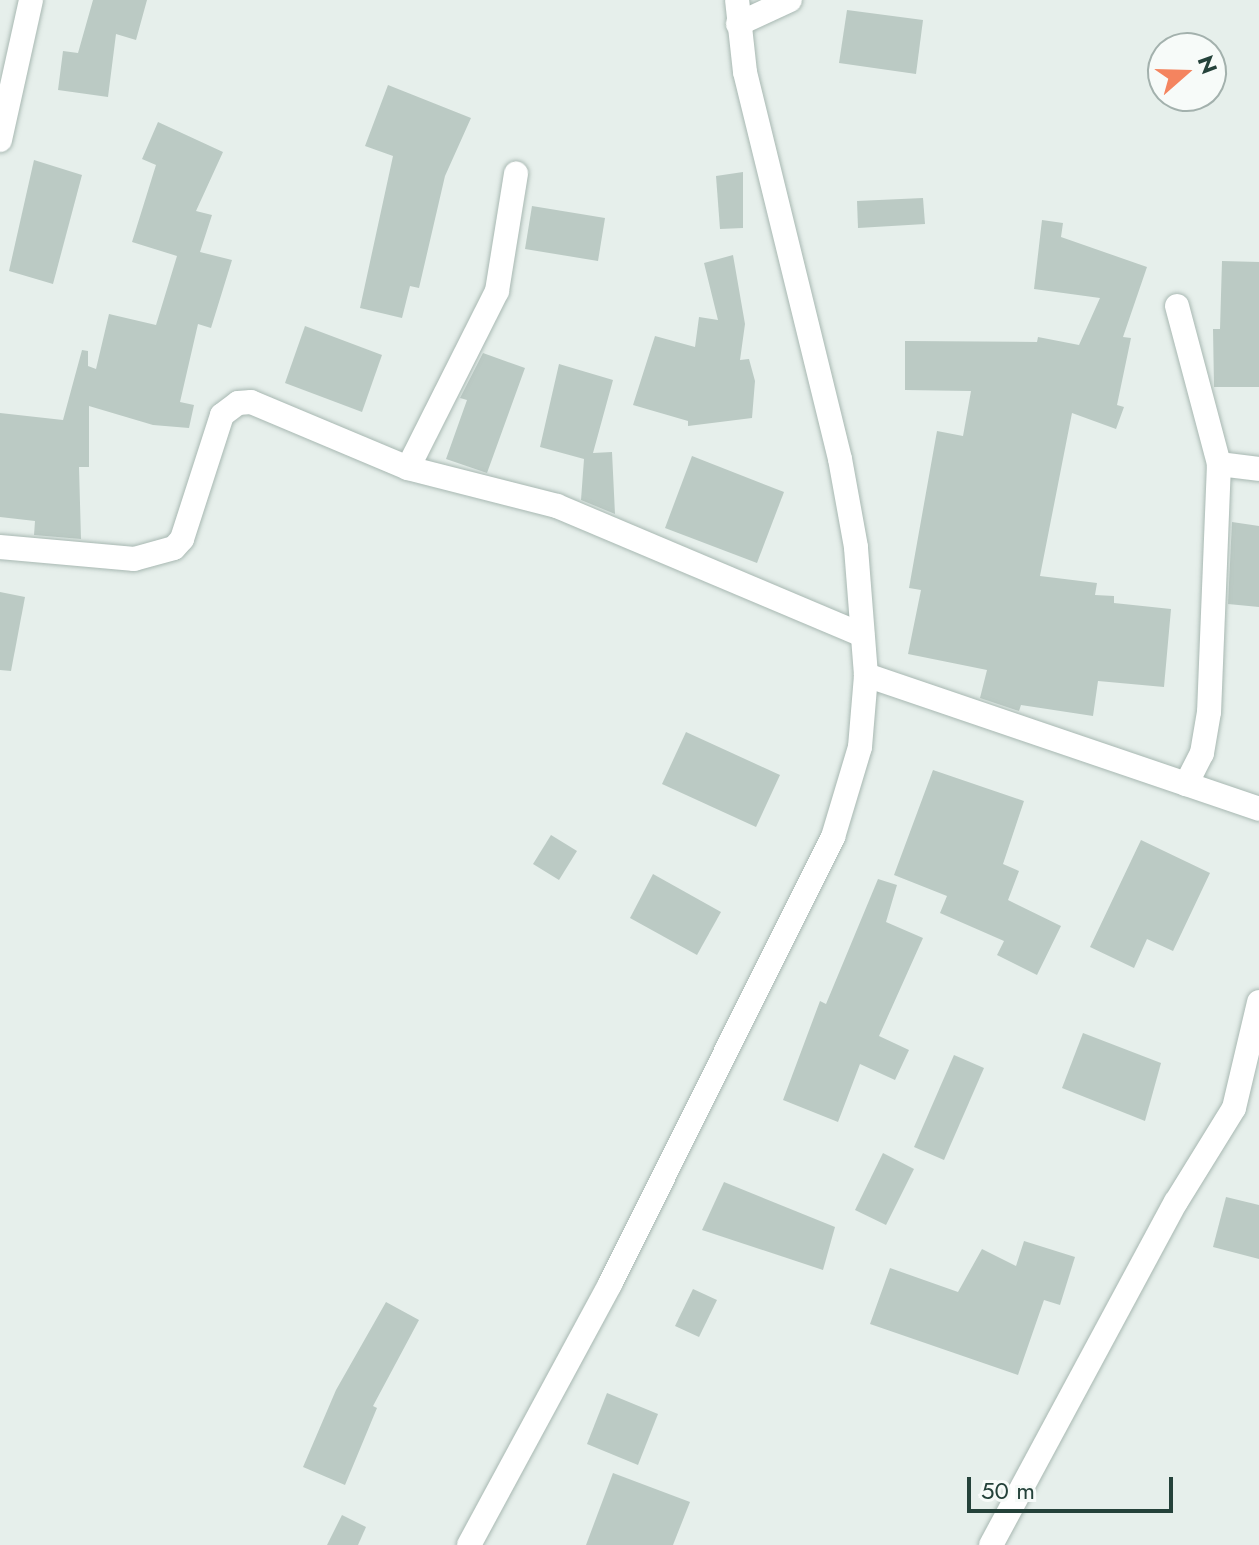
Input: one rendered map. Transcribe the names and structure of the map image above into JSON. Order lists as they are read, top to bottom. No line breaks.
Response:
{"scale_bar":"50 m","north":"right"}
